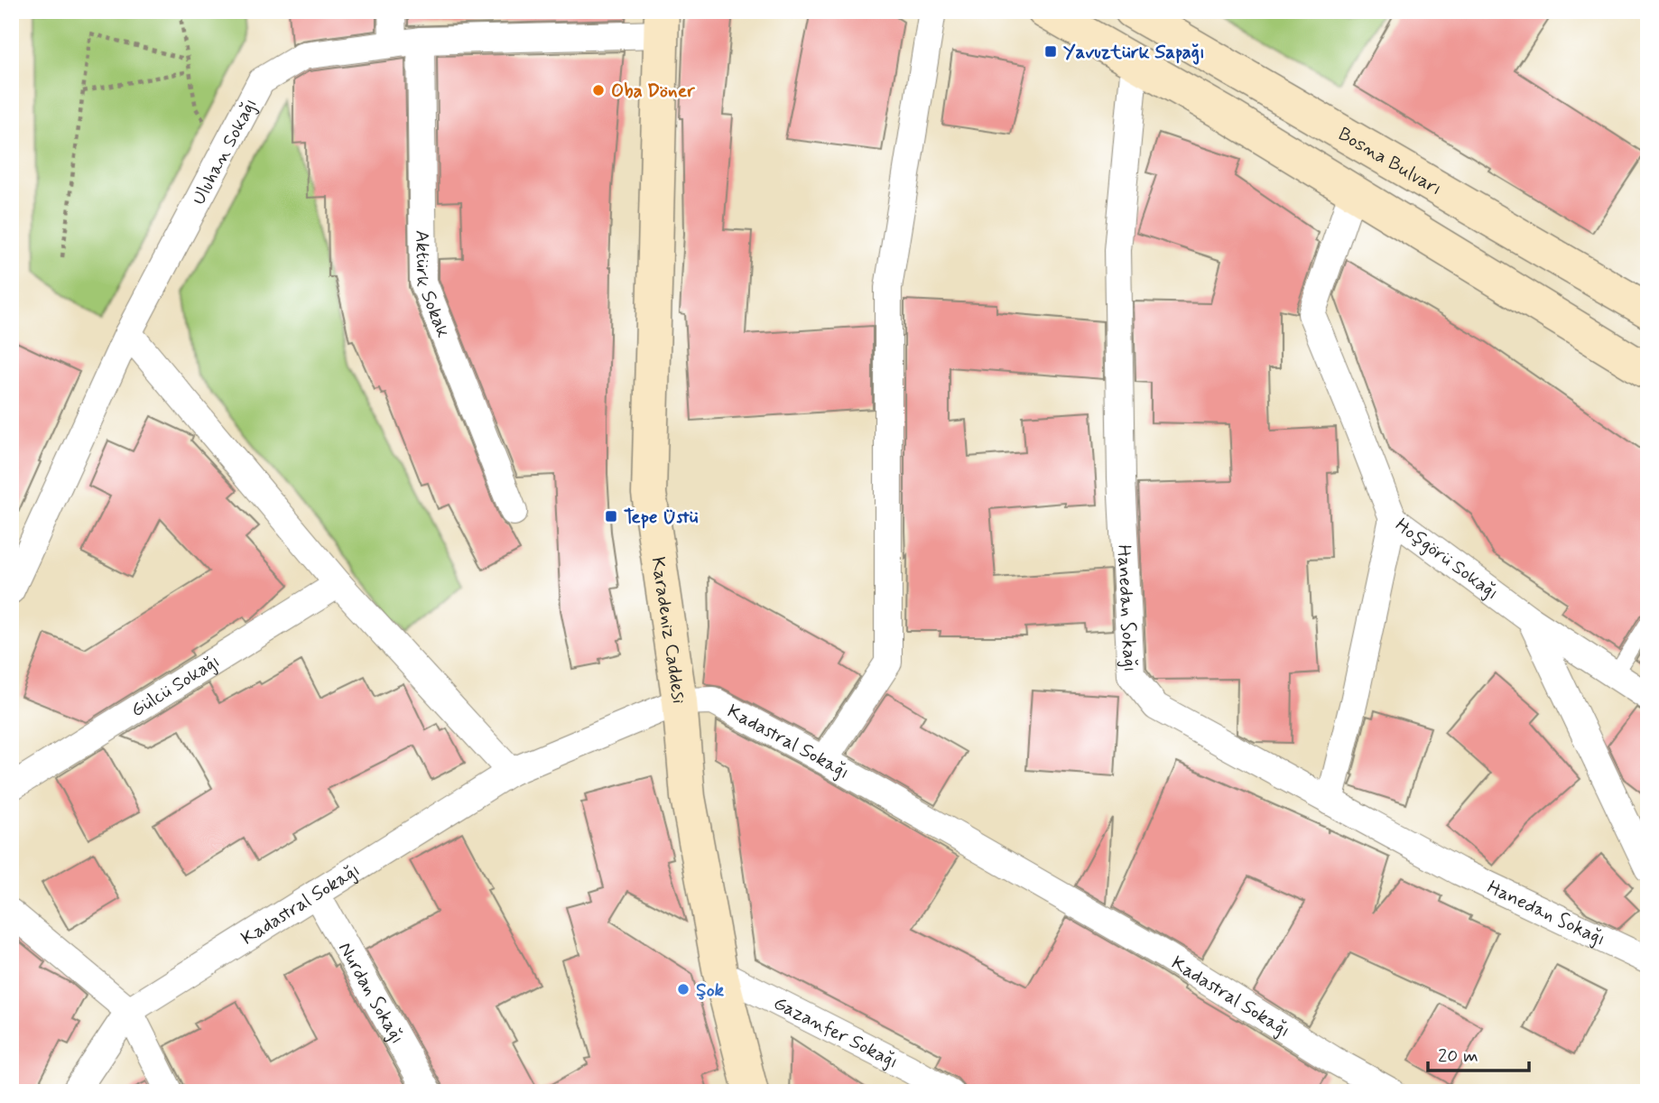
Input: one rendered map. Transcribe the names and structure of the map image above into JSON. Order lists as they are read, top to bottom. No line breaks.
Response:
{"streets":{"main road":["Bosna Bulvarı","Karadeniz Caddesi"],"street":["Uluhan Sokağı","Aktürk Sokak","Hoşgörü Sokağı","Hanedan Sokağı","Gülcü Sokağı","Kadastral Sokağı","Nurdan Sokağı","Gazanfer Sokağı"]},"crossings":[["Uluhan Sokağı","Aktürk Sokak"],["Uluhan Sokağı","Karadeniz Caddesi"],["Hoşgörü Sokağı","Hanedan Sokağı"],["Karadeniz Caddesi","Kadastral Sokağı"],["Karadeniz Caddesi","Gazanfer Sokağı"],["Kadastral Sokağı","Nurdan Sokağı"]],"places":{"transit":["Yavuztürk Sapağı","Tepe Üstü"],"other":["Oba Döner","Şok"]},"scale_bar":"20 m"}
